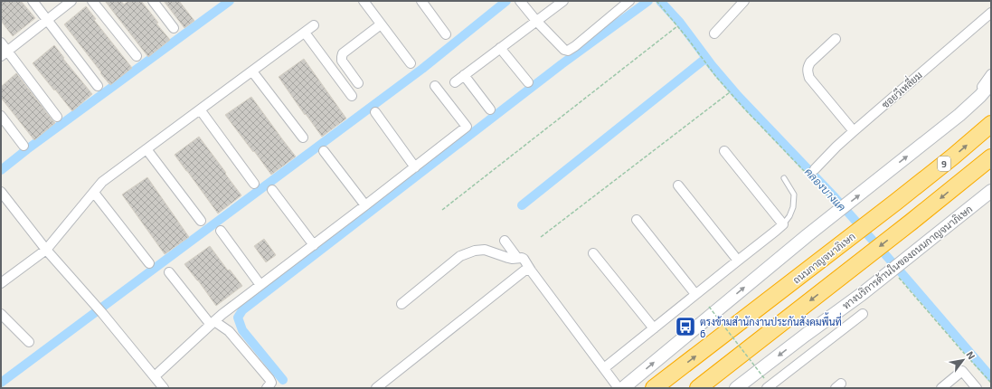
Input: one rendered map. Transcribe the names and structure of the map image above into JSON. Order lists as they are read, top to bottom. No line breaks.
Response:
{"streets":{"highway":["9","ถนนกาญจนาภิเษก"],"main road":["ทางบริการด้านในของถนนกาญจนาภิเษก"],"street":["ซอยวีเหลี่ยม"]},"water":["คลองบางแค"],"places":{"bus stop":["ตรงข้ามสำนักงานประกันสังคมพื้นที่ 6"]},"north":"top right"}
